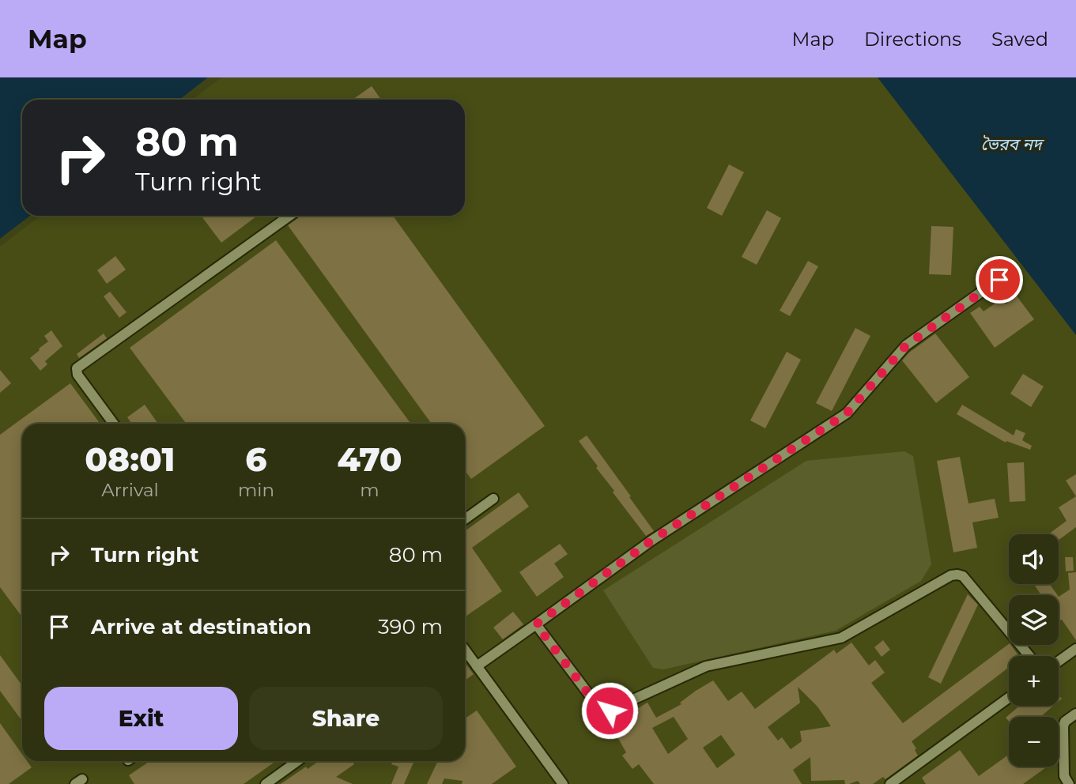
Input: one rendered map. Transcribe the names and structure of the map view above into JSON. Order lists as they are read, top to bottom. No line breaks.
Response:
{"water":["ভৈরব নদ"],"page":{"header":"Map","nav":["Map","Directions","Saved"],"turn":["80 m","Turn right"],"eta":["08:01","Arrival","6","min","470","m"],"list":[{"name":"Turn right","value":"80 m"},{"name":"Arrive at destination","value":"390 m"}],"map_buttons":["+","−"],"buttons":["Exit","Share"]}}
